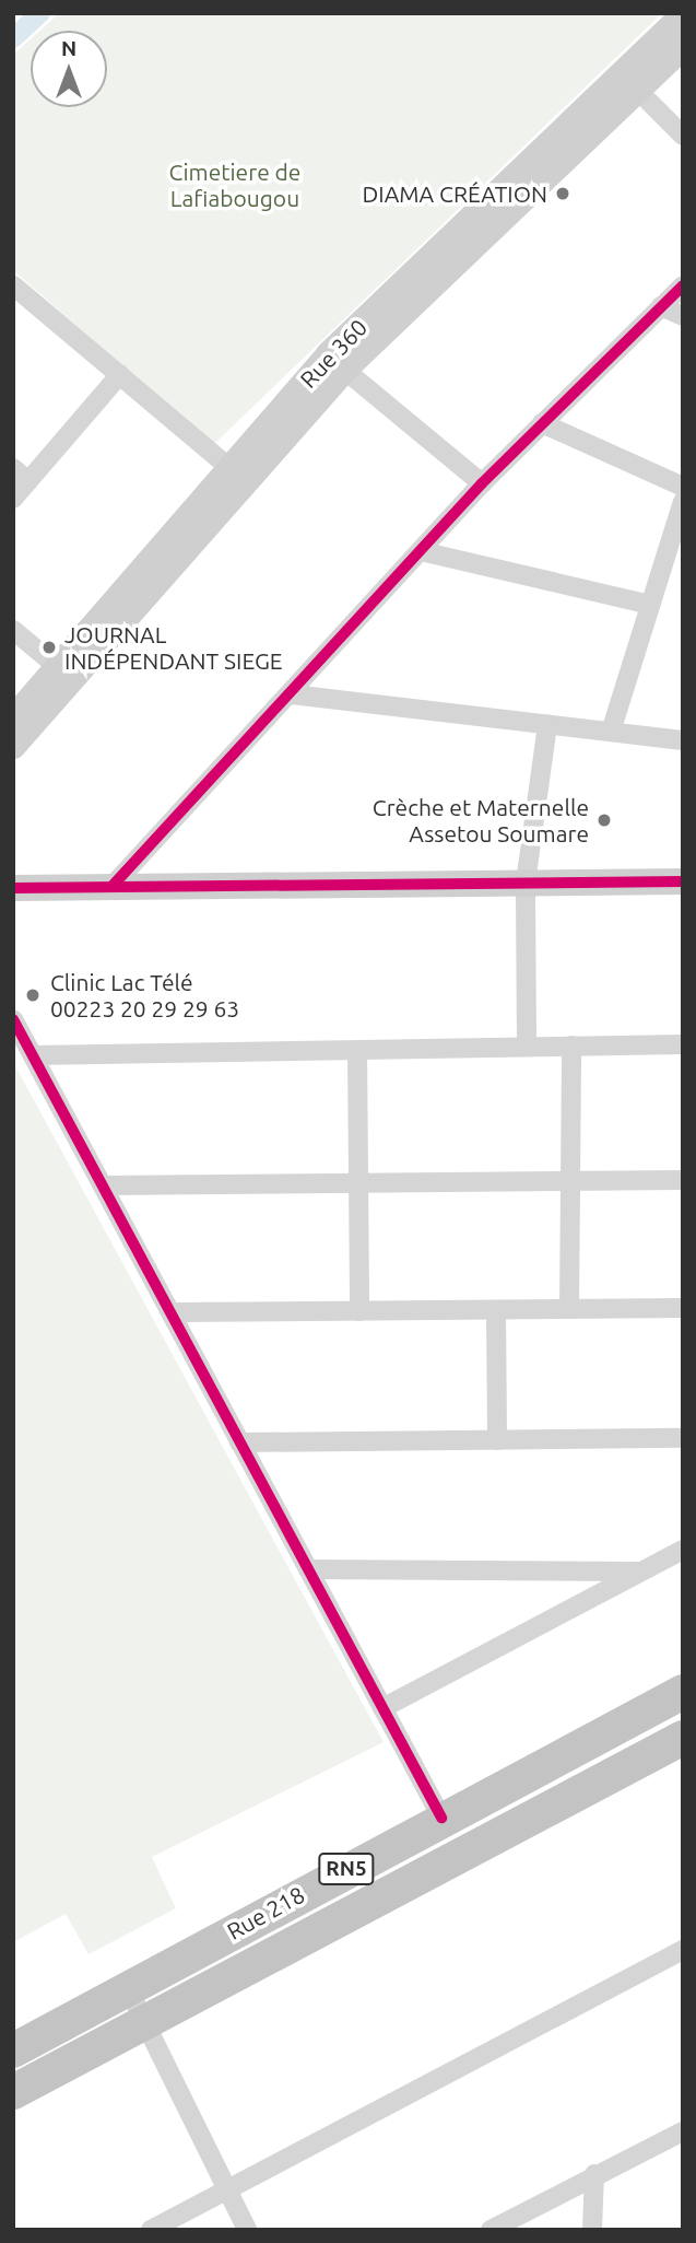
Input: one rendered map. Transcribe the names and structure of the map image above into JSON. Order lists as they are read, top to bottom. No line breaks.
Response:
{"streets":{"highway":["RN5","Rue 218"],"main road":["Rue 360"]},"parks":["Cimetiere de Lafiabougou"],"places":["DIAMA CRÉATION","JOURNAL INDÉPENDANT SIEGE","Crèche et Maternelle Assetou Soumare","Clinic Lac Télé 00223 20 29 29 63"],"north":"top"}
